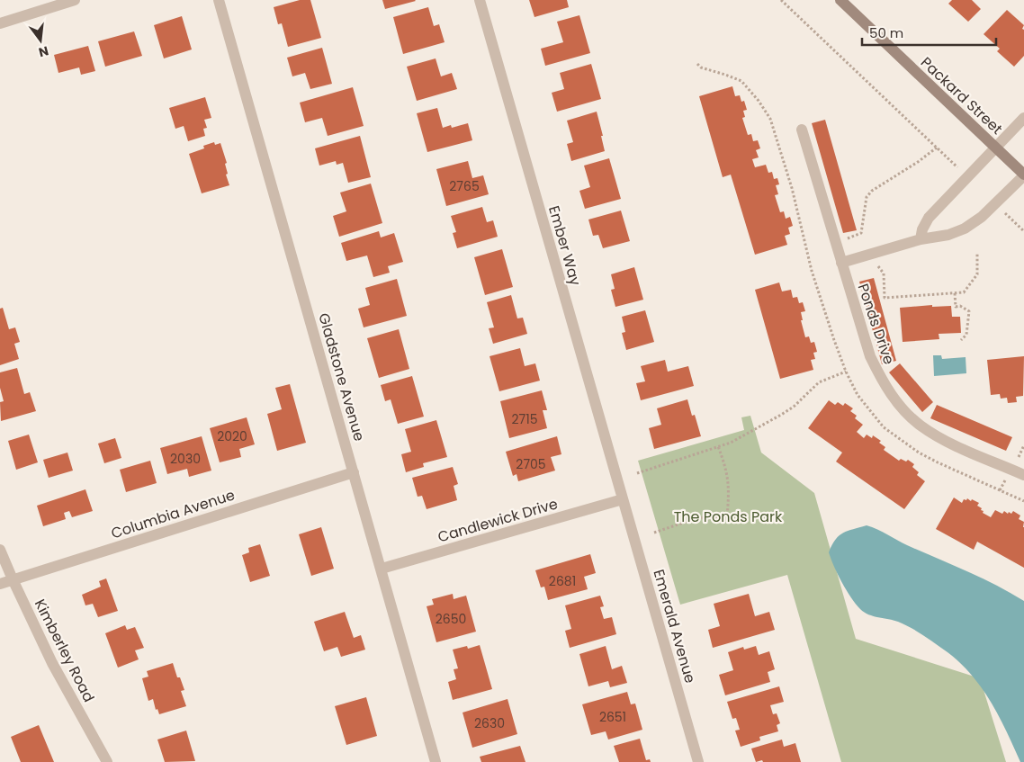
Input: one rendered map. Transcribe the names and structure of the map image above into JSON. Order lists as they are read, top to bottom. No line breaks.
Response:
{"streets":{"main road":["Packard Street"],"street":["Ember Way","Ponds Drive","Gladstone Avenue","Columbia Avenue","Candlewick Drive","Emerald Avenue","Kimberley Road"]},"crossings":[["Ember Way","Candlewick Drive"],["Ember Way","Emerald Avenue"],["Gladstone Avenue","Columbia Avenue"],["Gladstone Avenue","Candlewick Drive"],["Columbia Avenue","Kimberley Road"],["Candlewick Drive","Emerald Avenue"]],"parks":["The Ponds Park"],"house_numbers":["2765","2715","2020","2030","2705","2681","2650","2651","2630"],"scale_bar":"50 m","north":"bottom"}
